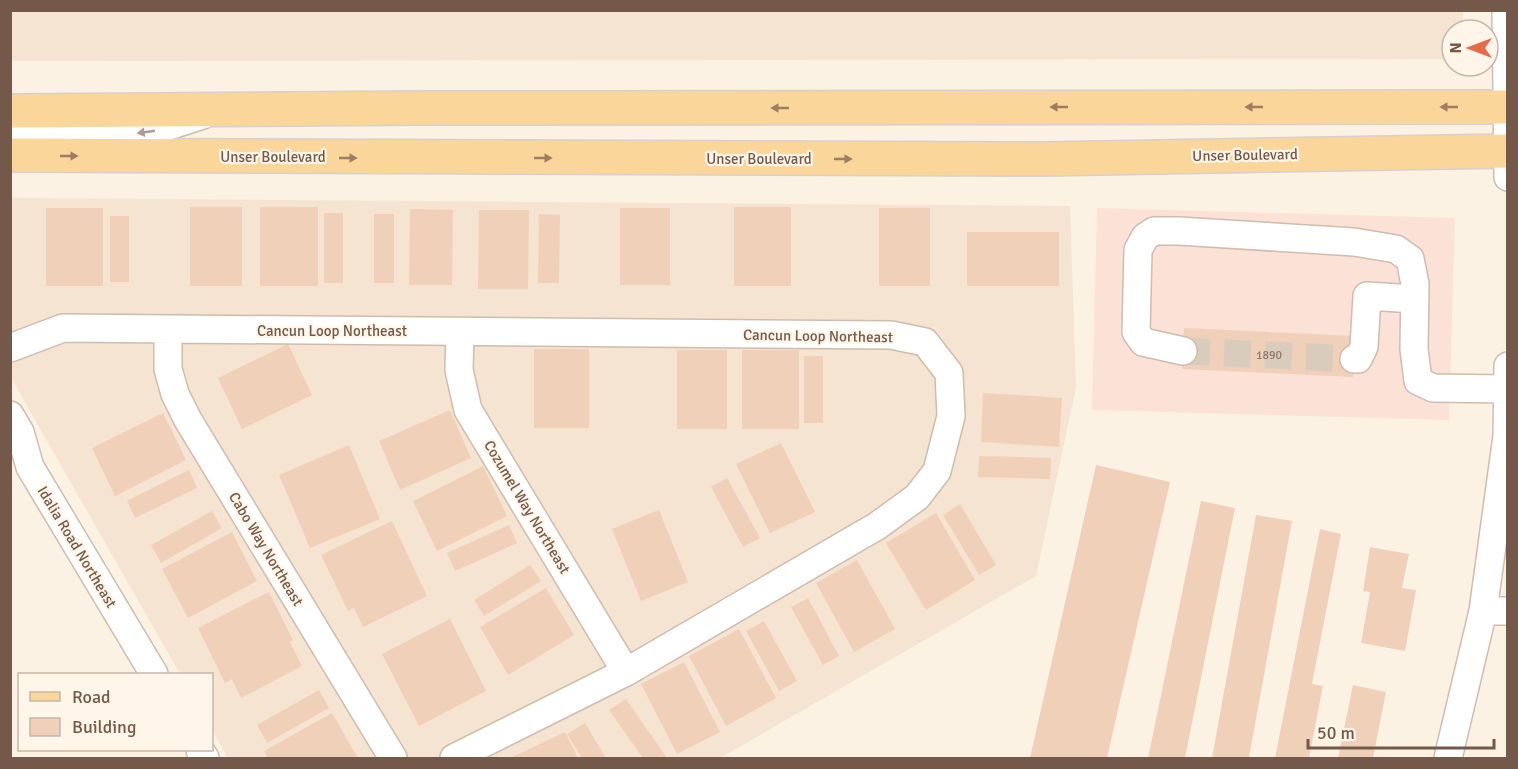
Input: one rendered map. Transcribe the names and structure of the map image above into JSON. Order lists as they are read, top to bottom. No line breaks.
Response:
{"streets":{"main road":["Unser Boulevard"],"street":["Cancun Loop Northeast","Cozumel Way Northeast","Idalia Road Northeast","Cabo Way Northeast"]},"crossings":[["Cancun Loop Northeast","Cozumel Way Northeast"],["Cancun Loop Northeast","Cabo Way Northeast"]],"house_numbers":["1890"],"legend":["Road","Building"],"scale_bar":"50 m","north":"left"}
